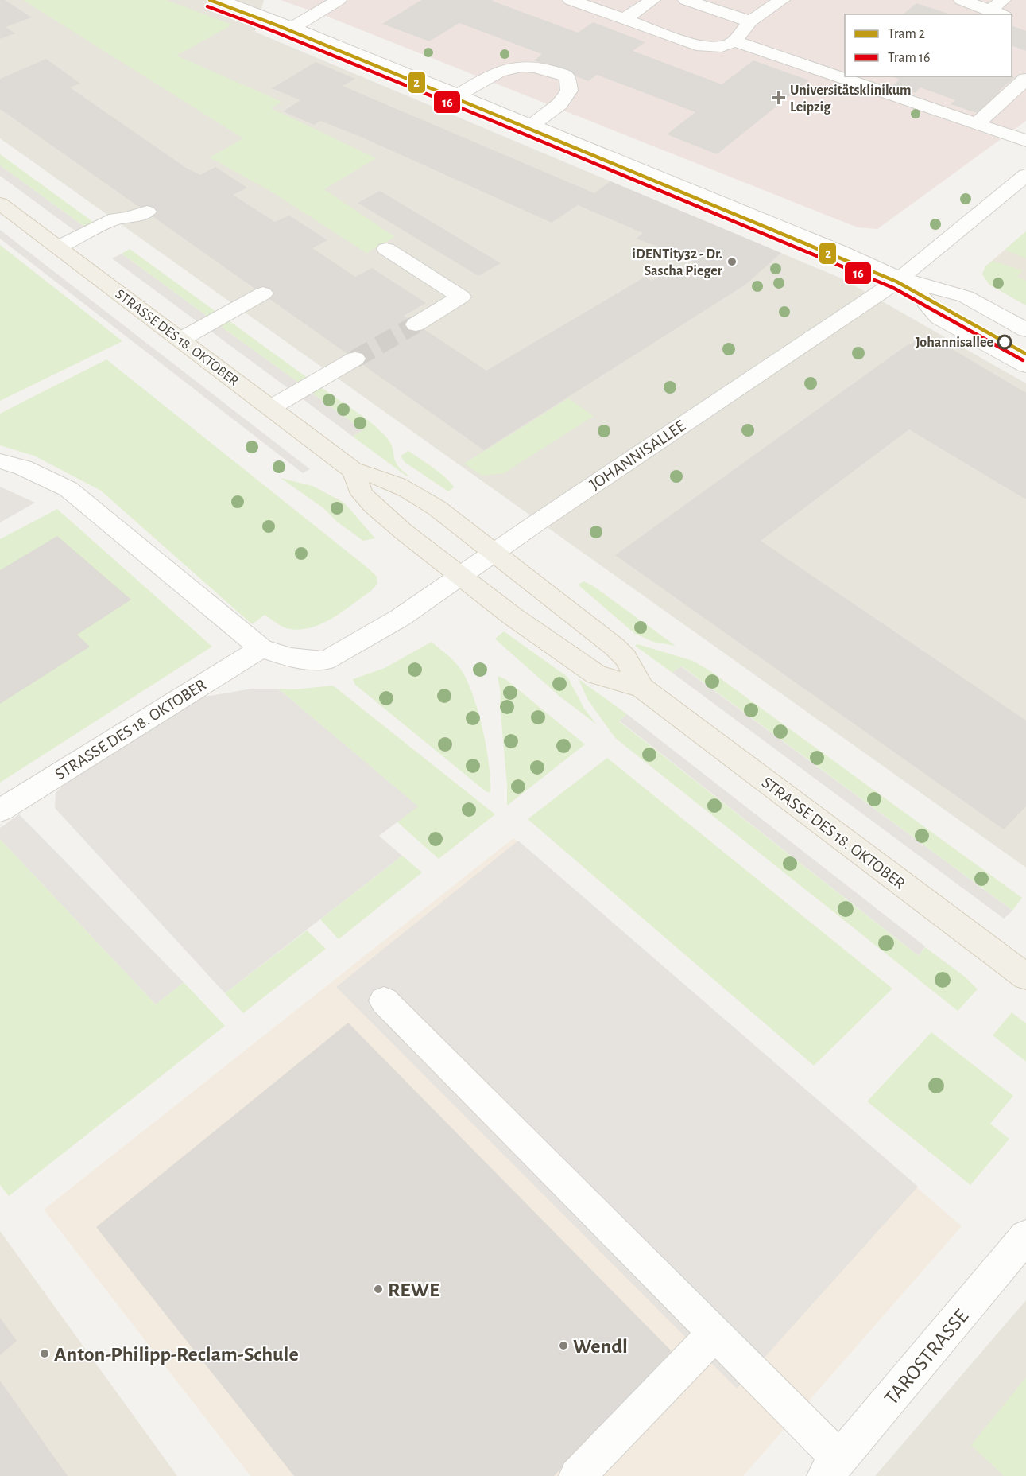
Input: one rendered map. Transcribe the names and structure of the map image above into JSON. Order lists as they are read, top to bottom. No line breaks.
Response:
{"streets":{"main road":["STRASSE DES 18. OKTOBER"],"street":["JOHANNISALLEE","TAROSTRASSE"]},"crossings":[["STRASSE DES 18. OKTOBER","JOHANNISALLEE"]],"places":{"health":["Universitätsklinikum Leipzig"],"other":["iDENTity32 - Dr. Sascha Pieger","Johannisallee","REWE","Wendl","Anton-Philipp-Reclam-Schule"]},"lines":["tram line 2","tram line 16"],"legend":["Tram 2","Tram 16"]}
